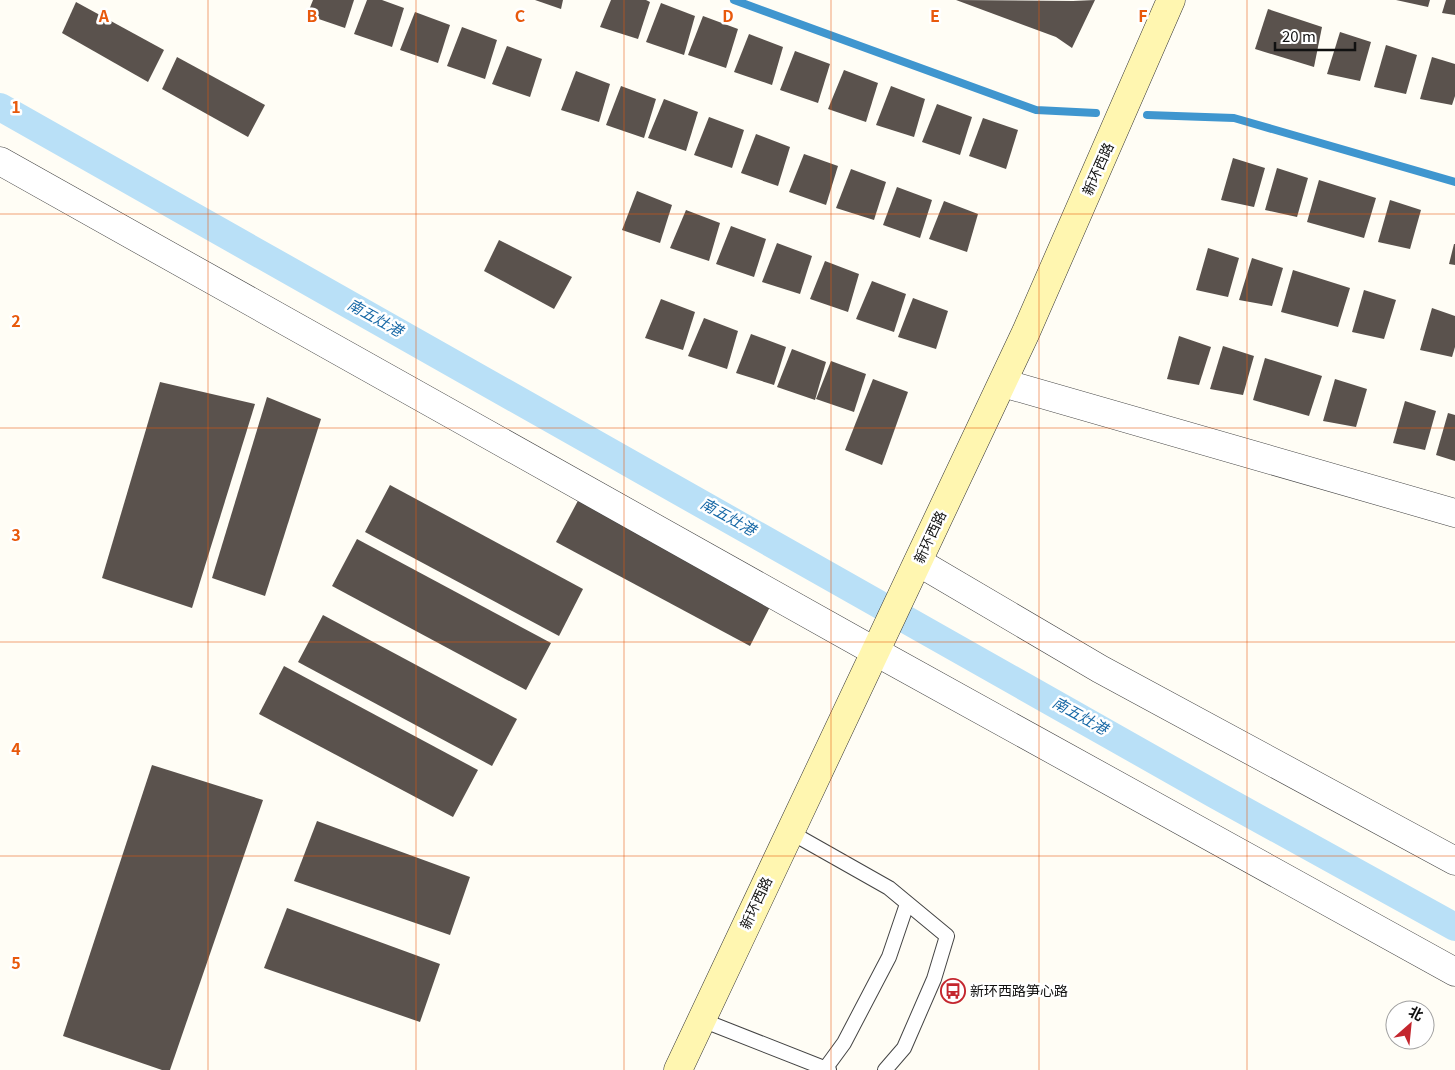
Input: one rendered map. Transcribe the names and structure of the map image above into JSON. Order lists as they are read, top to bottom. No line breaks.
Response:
{"streets":{"street":["新环西路"]},"water":["南五灶港"],"places":{"bus stop":["新环西路笋心路"]},"scale_bar":"20 m","north":"top right","grid":{"columns":["A","B","C","D","E","F"],"rows":["1","2","3","4","5"]}}
